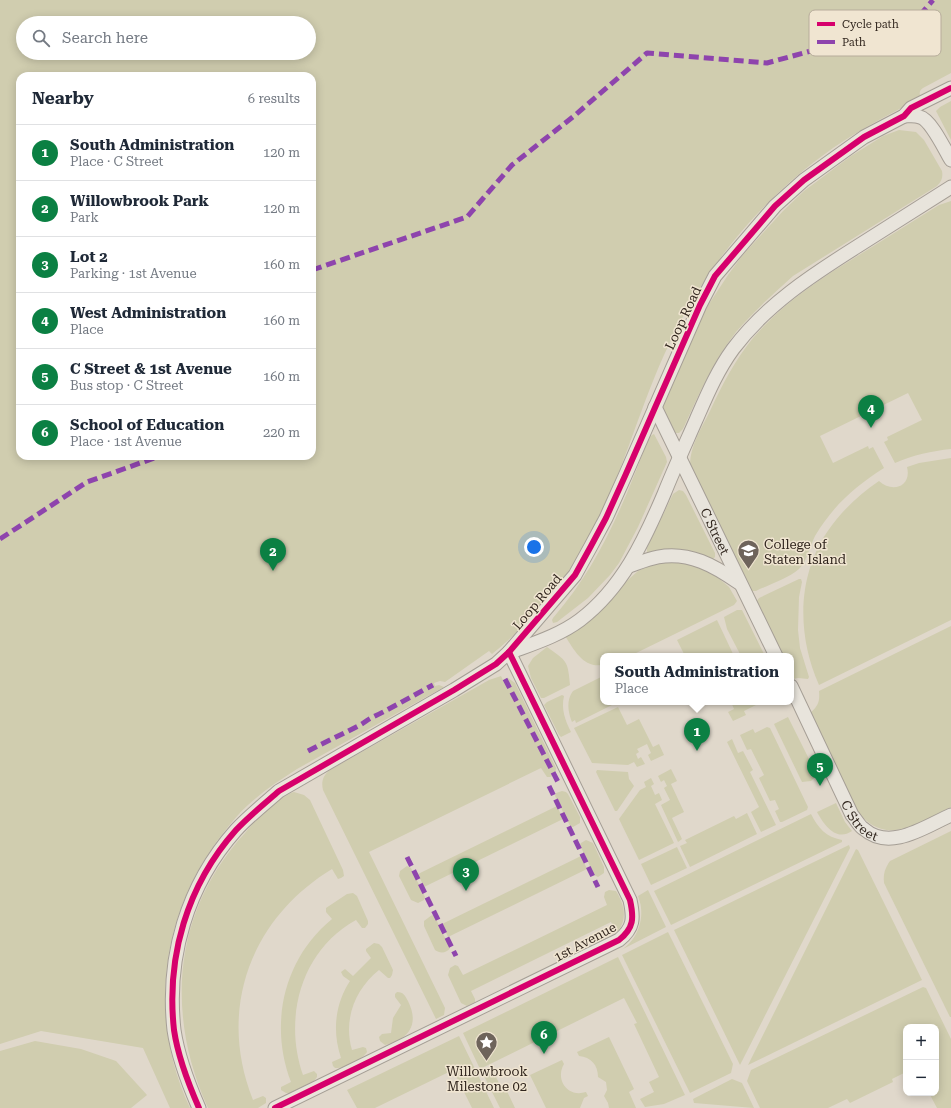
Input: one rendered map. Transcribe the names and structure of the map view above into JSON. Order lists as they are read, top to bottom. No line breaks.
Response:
{"streets":{"street":["Loop Road","C Street","1st Avenue"]},"crossings":[["Loop Road","C Street"],["Loop Road","1st Avenue"]],"places":{"school or university":["College of Staten Island"],"place":["Willowbrook Milestone 02"]},"legend":["Cycle path","Path"],"page":{"search":"Search here","heading":["Nearby","6 results"],"list":[{"mark":"1","name":"South Administration","note":"Place · C Street","value":"120 m"},{"mark":"2","name":"Willowbrook Park","note":"Park","value":"120 m"},{"mark":"3","name":"Lot 2","note":"Parking · 1st Avenue","value":"160 m"},{"mark":"4","name":"West Administration","note":"Place","value":"160 m"},{"mark":"5","name":"C Street & 1st Avenue","note":"Bus stop · C Street","value":"160 m"},{"mark":"6","name":"School of Education","note":"Place · 1st Avenue","value":"220 m"}],"pins":["4","2","1","5","3","6"],"popup":["South Administration","Place"],"map_buttons":["+","−"]}}
